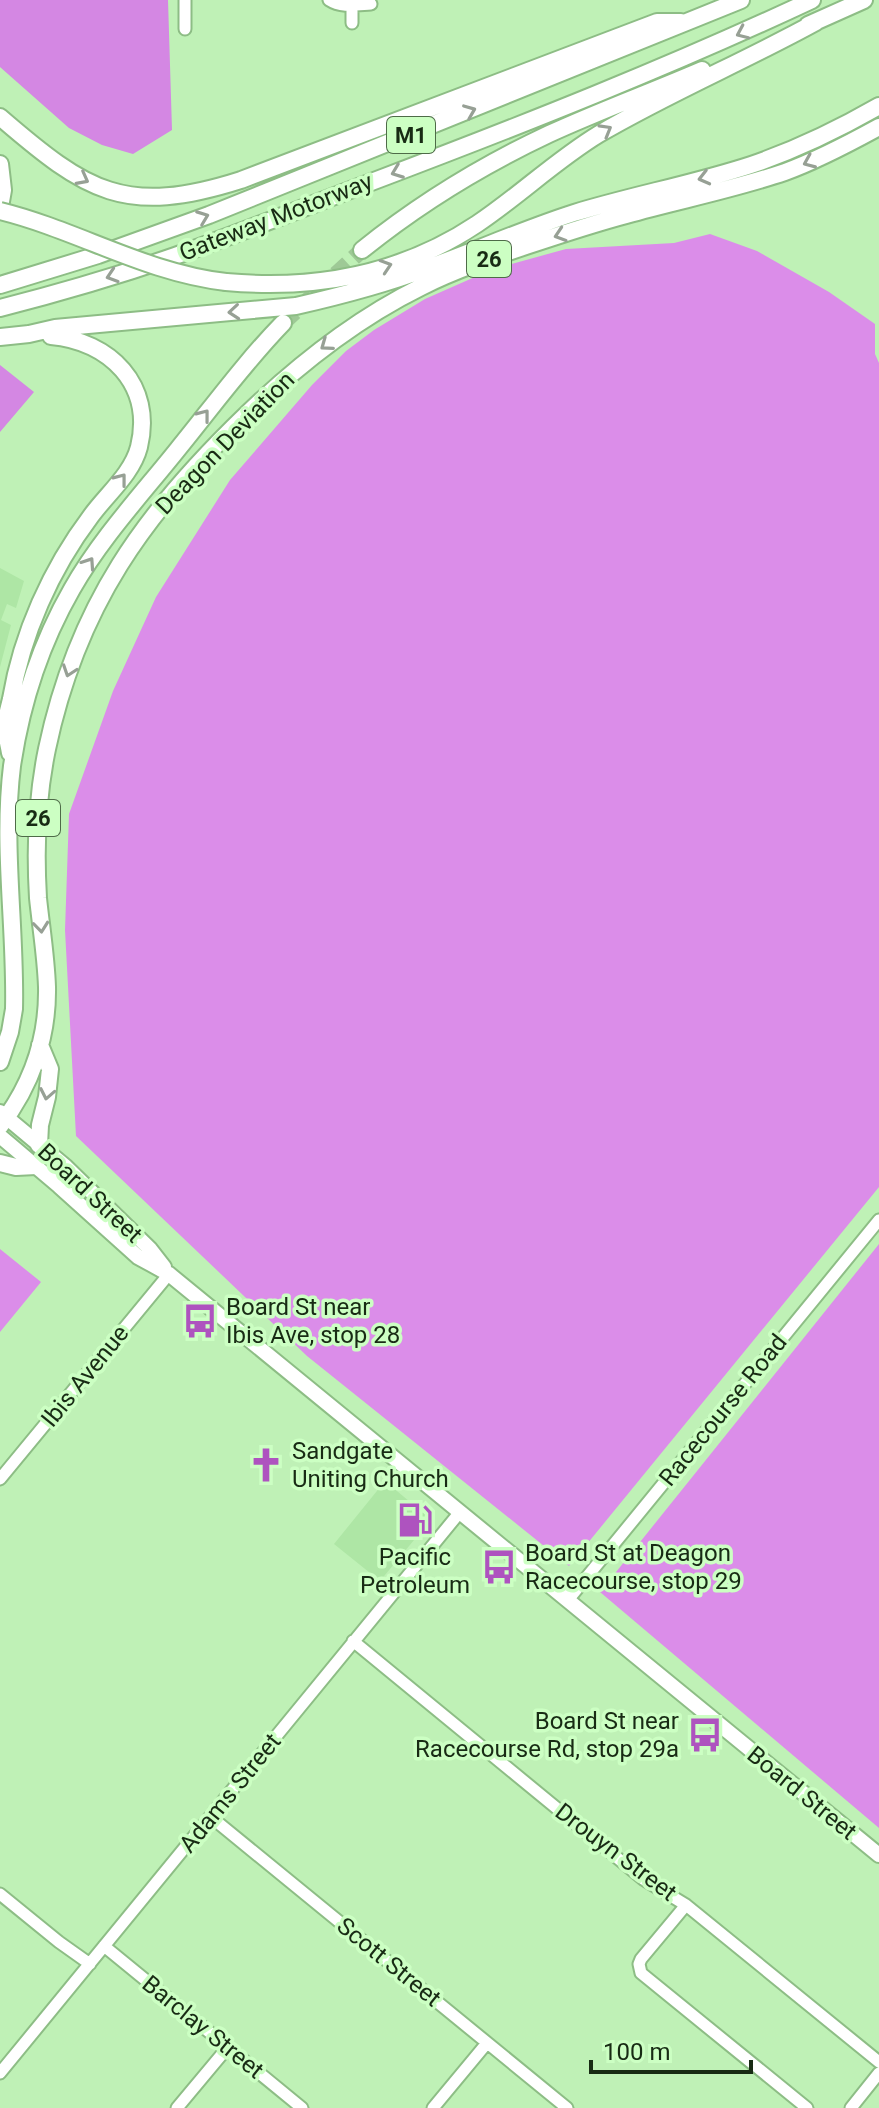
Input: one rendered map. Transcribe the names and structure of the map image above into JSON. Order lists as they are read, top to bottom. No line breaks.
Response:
{"streets":{"highway":["M1","Gateway Motorway","26","Deagon Deviation"],"main road":["Board Street"],"street":["Ibis Avenue","Racecourse Road","Adams Street","Drouyn Street","Scott Street","Barclay Street"]},"crossings":[["Deagon Deviation","Board Street"],["Board Street","Ibis Avenue"],["Board Street","Racecourse Road"],["Board Street","Adams Street"],["Adams Street","Drouyn Street"],["Adams Street","Scott Street"],["Adams Street","Barclay Street"]],"places":{"bus stop":["Board St near Ibis Ave, stop 28","Board St at Deagon Racecourse, stop 29","Board St near Racecourse Rd, stop 29a"],"church":["Sandgate Uniting Church"],"fuel station":["Pacific Petroleum"]},"scale_bar":"100 m"}
